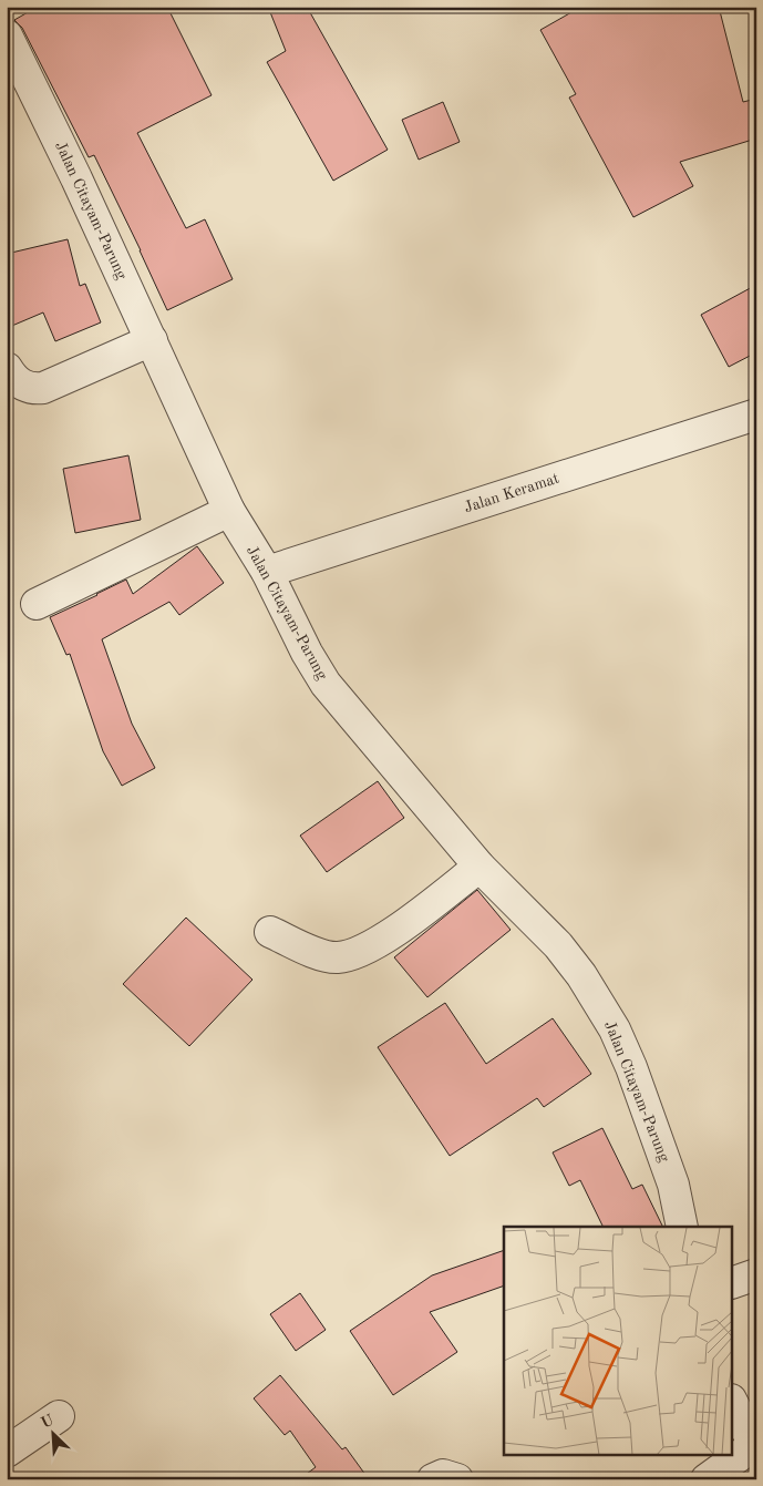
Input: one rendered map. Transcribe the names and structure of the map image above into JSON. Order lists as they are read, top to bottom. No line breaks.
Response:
{"streets":{"street":["Jalan Citayam-Parung","Jalan Keramat"]},"crossings":[["Jalan Citayam-Parung","Jalan Keramat"]],"north":"top left"}
